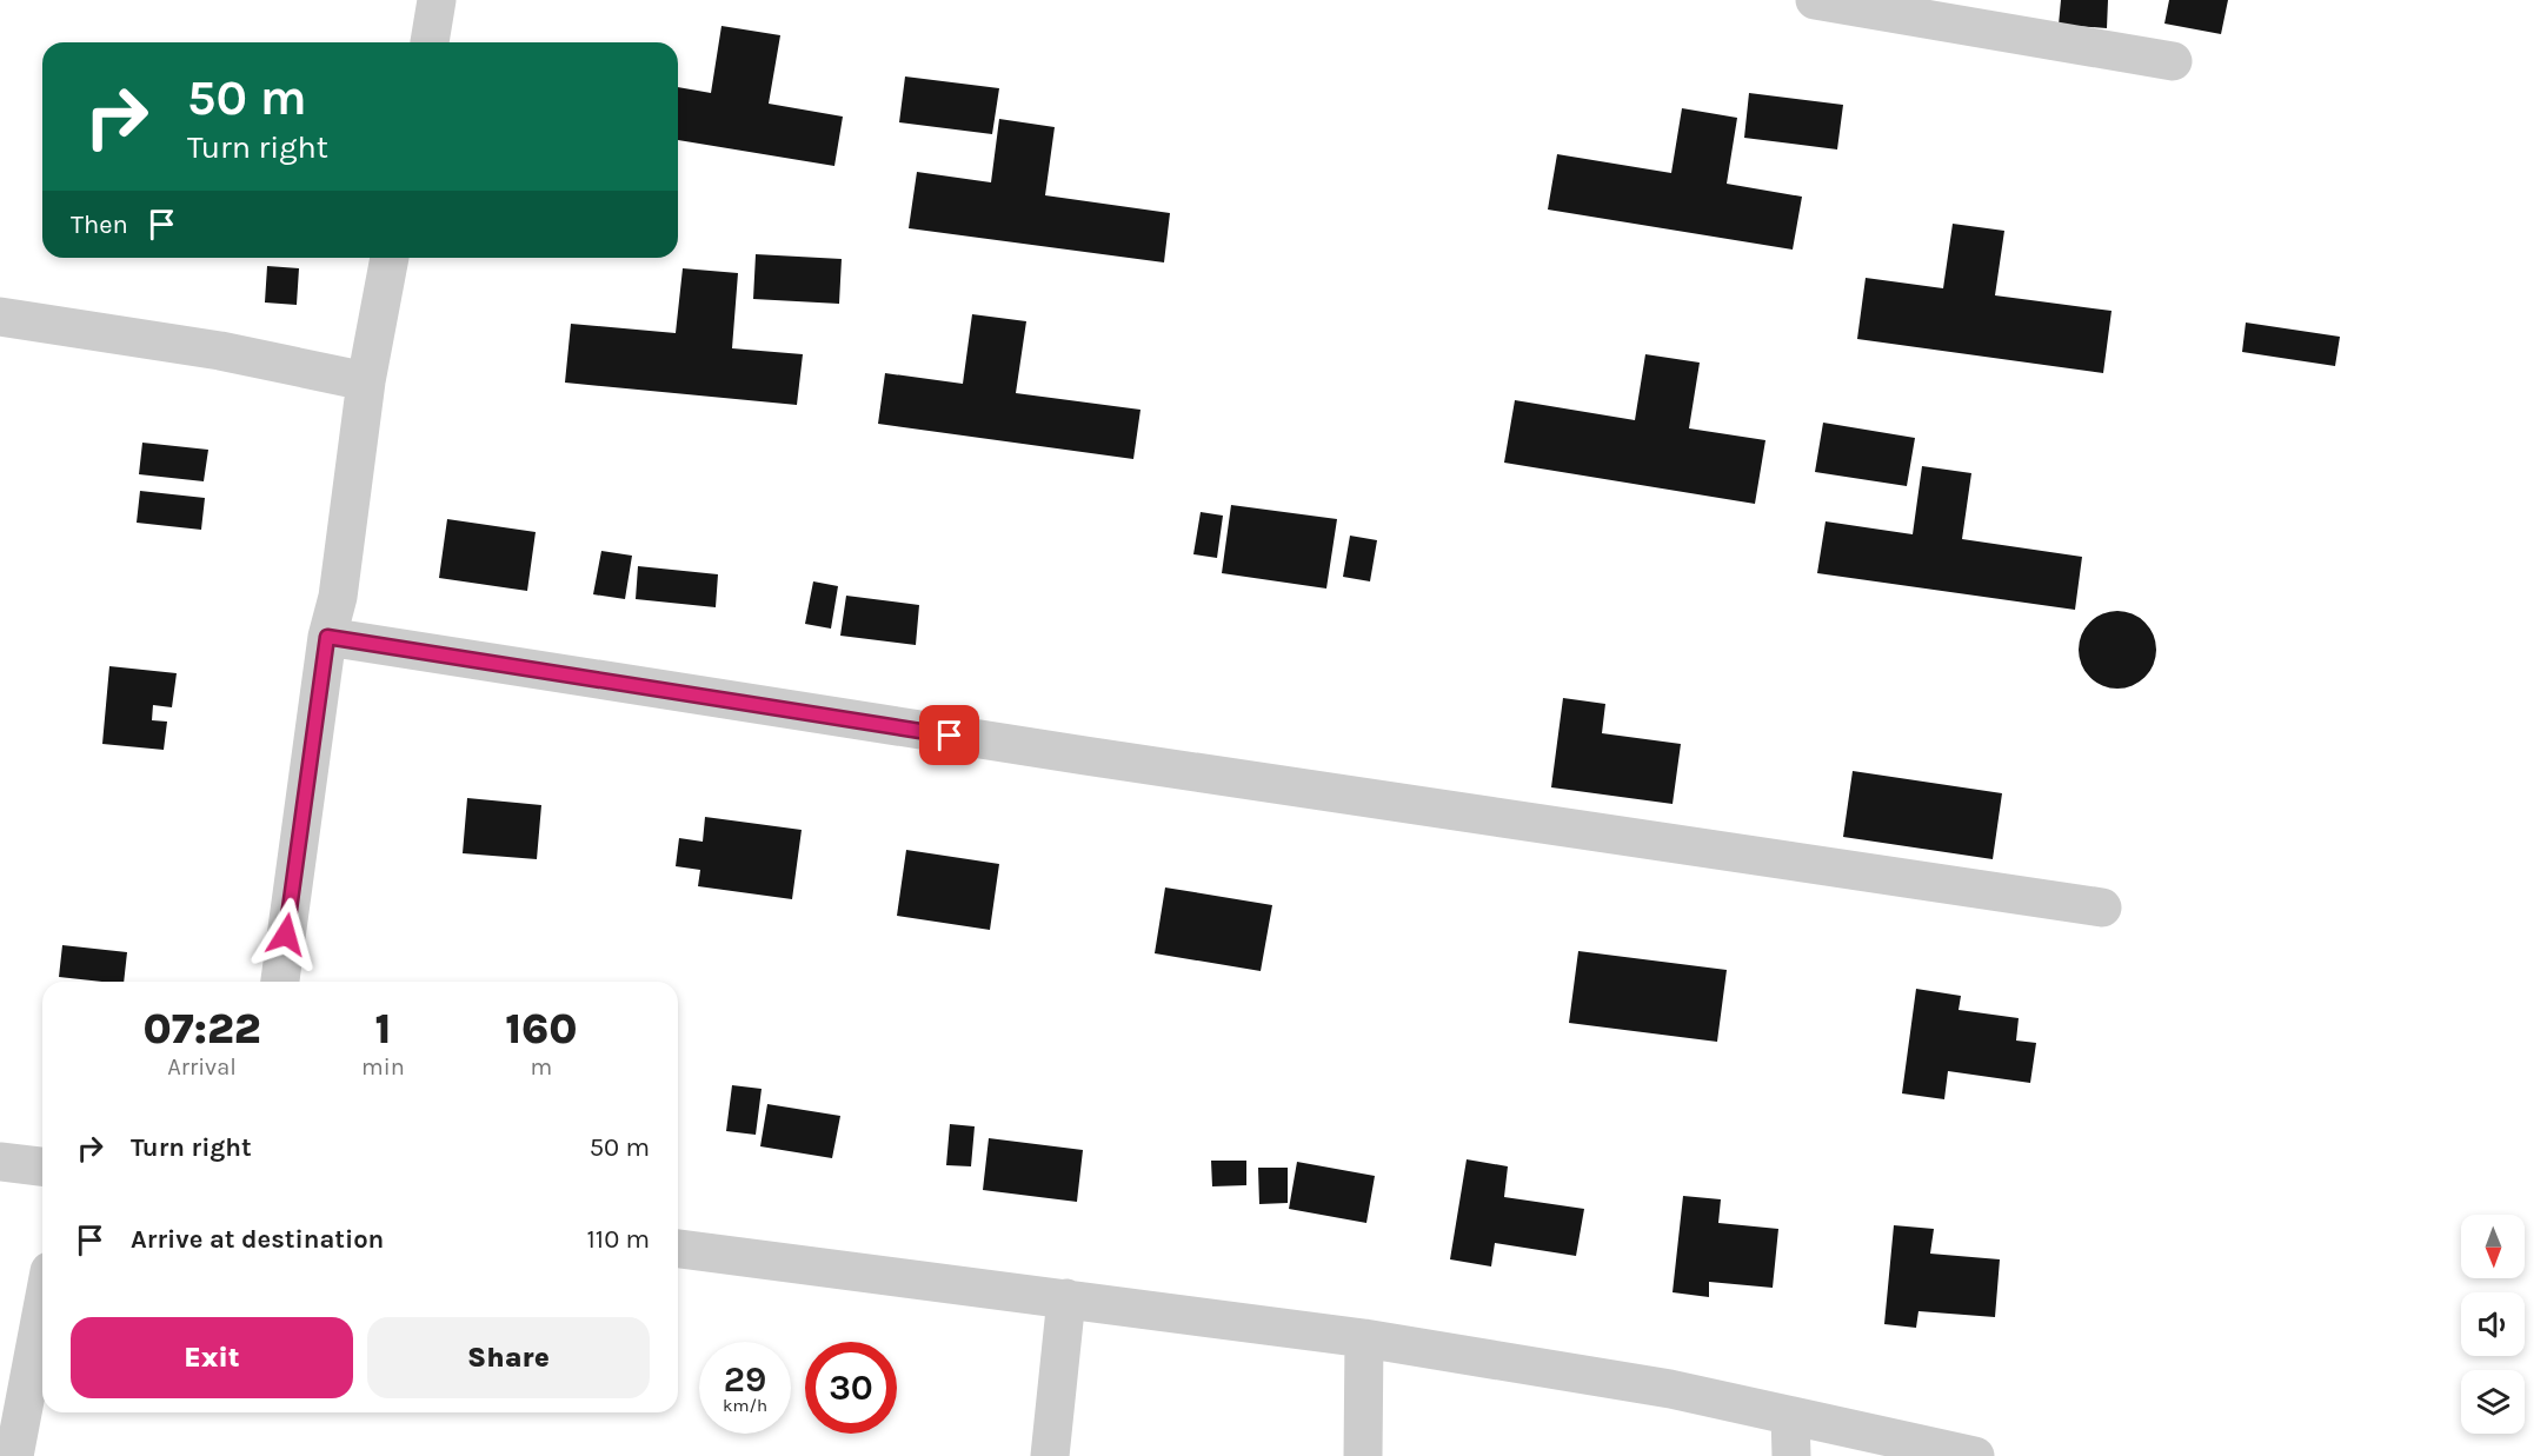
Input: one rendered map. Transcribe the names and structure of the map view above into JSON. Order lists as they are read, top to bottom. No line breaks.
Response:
{"north":"bottom","page":{"turn":["50 m","Turn right"],"then":"Then","eta":["07:22","Arrival","1","min","160","m"],"list":[{"name":"Turn right","value":"50 m"},{"name":"Arrive at destination","value":"110 m"}],"buttons":["Exit","Share"],"speed":"29 km/h","limit":"30"}}
